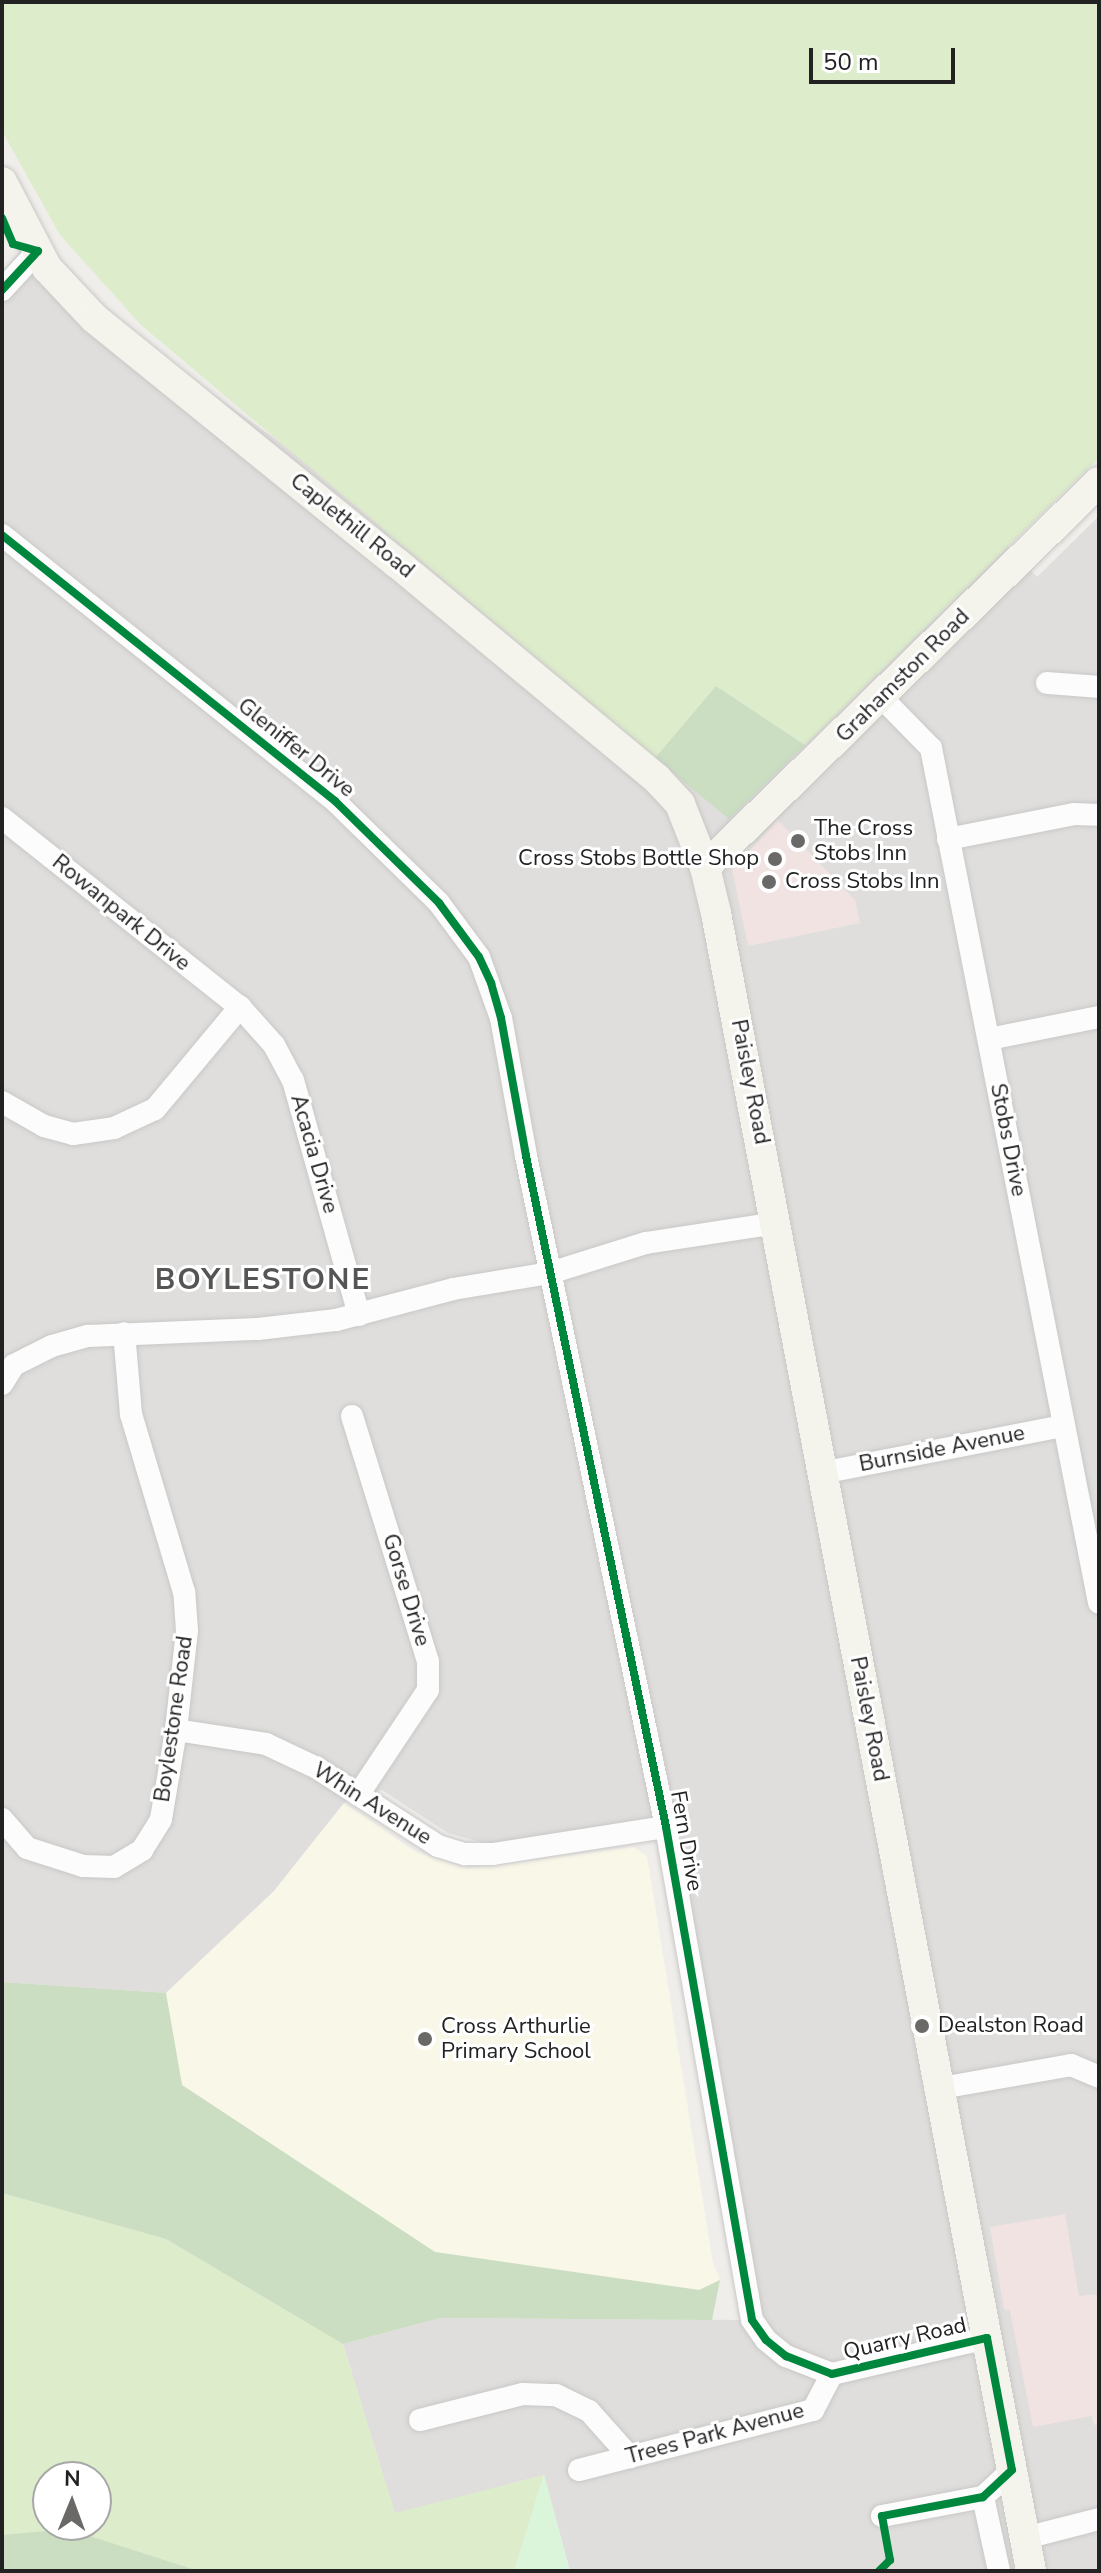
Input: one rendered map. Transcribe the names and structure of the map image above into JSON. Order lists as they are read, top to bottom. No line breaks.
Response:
{"streets":{"main road":["Caplethill Road","Grahamston Road","Paisley Road"],"street":["Gleniffer Drive","Rowanpark Drive","Stobs Drive","Acacia Drive","Burnside Avenue","Gorse Drive","Boylestone Road","Whin Avenue","Fern Drive","Quarry Road","Trees Park Avenue"]},"crossings":[["Caplethill Road","Grahamston Road"],["Caplethill Road","Paisley Road"],["Grahamston Road","Paisley Road"],["Grahamston Road","Stobs Drive"],["Gleniffer Drive","Fern Drive"],["Rowanpark Drive","Acacia Drive"],["Paisley Road","Burnside Avenue"],["Paisley Road","Quarry Road"],["Stobs Drive","Burnside Avenue"],["Gorse Drive","Whin Avenue"],["Boylestone Road","Whin Avenue"],["Whin Avenue","Fern Drive"],["Fern Drive","Quarry Road"],["Fern Drive","Trees Park Avenue"],["Quarry Road","Trees Park Avenue"]],"districts":["BOYLESTONE"],"places":["The Cross Stobs Inn","Cross Stobs Bottle Shop","Cross Stobs Inn","Dealston Road","Cross Arthurlie Primary School"],"scale_bar":"50 m","north":"top"}
